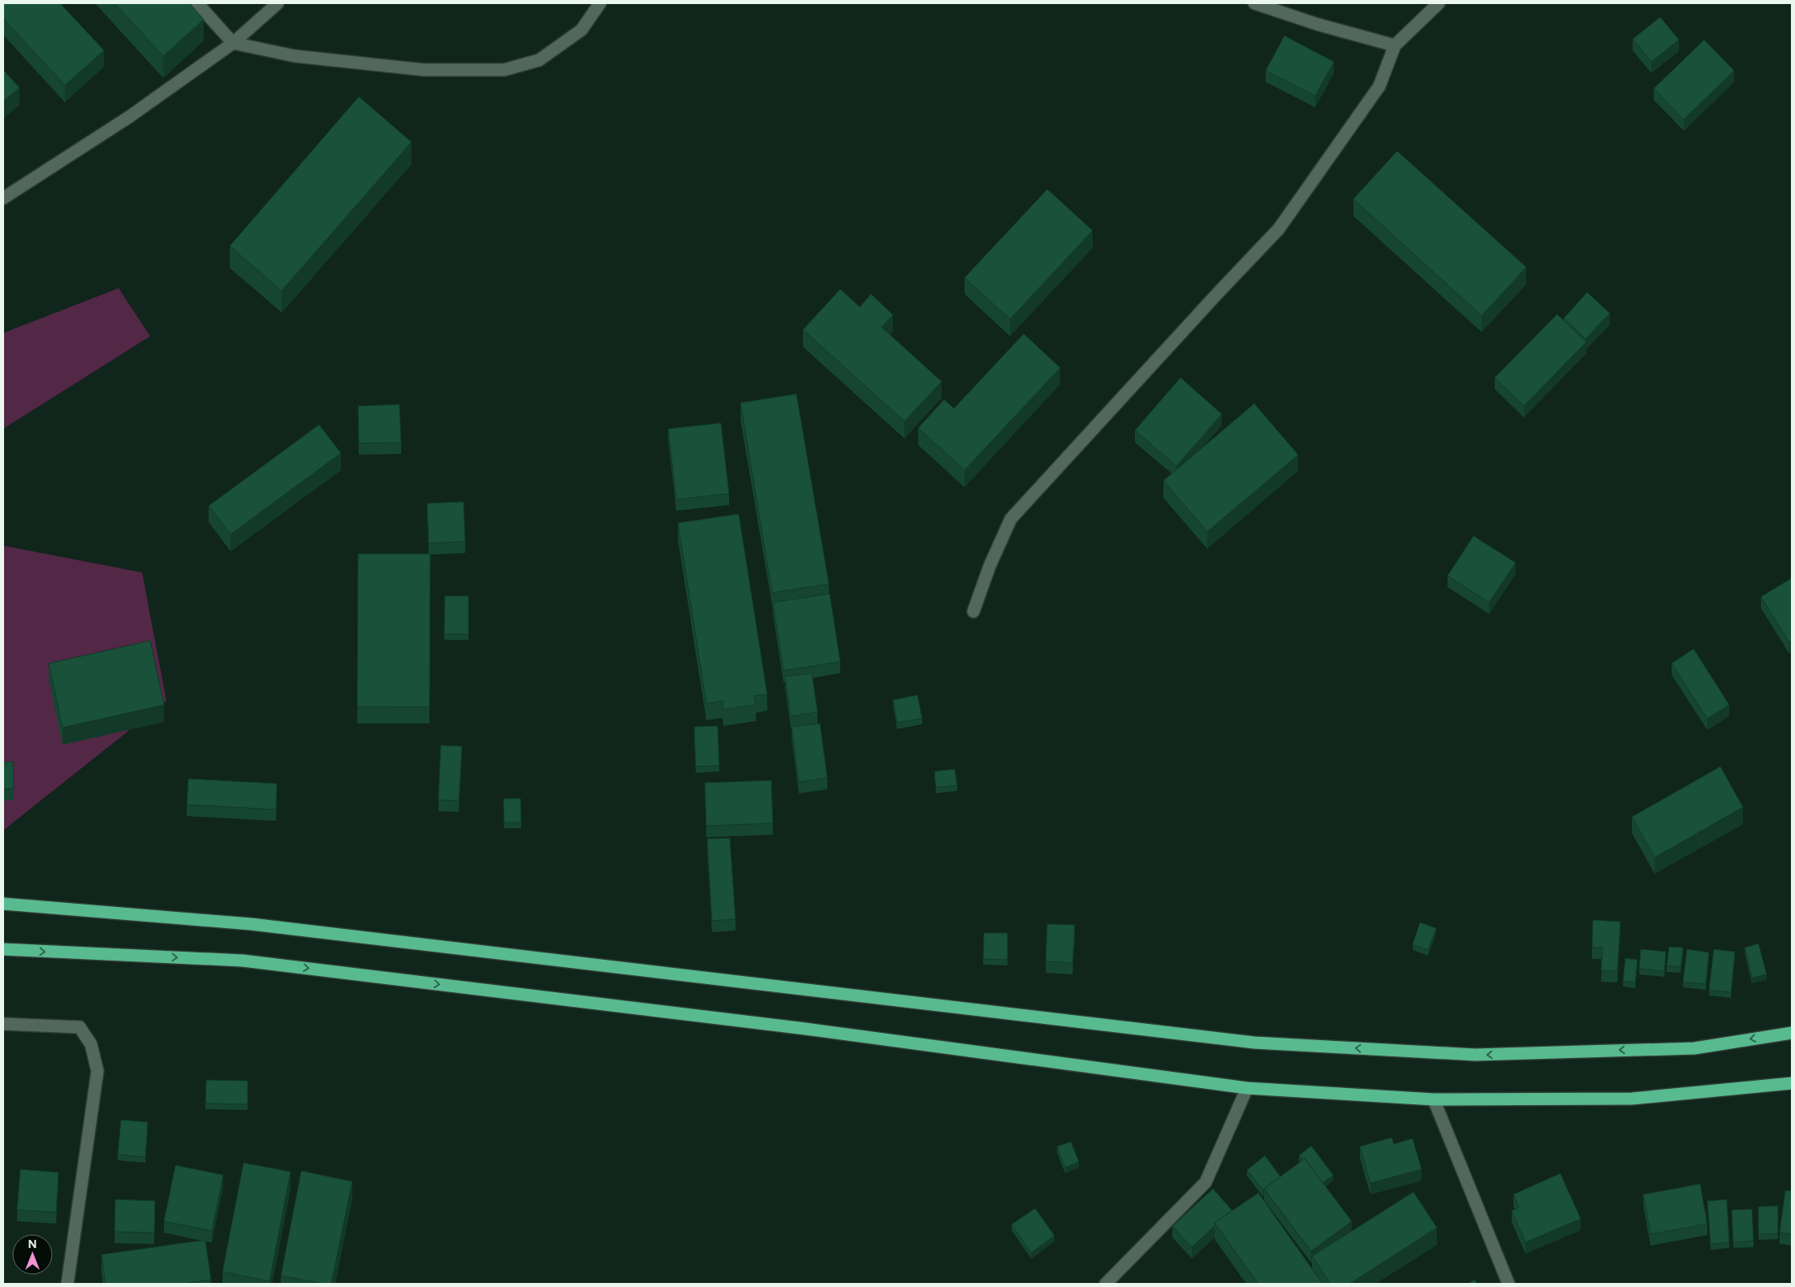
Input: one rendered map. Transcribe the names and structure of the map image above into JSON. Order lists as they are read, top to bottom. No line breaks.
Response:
{"north":"top"}
